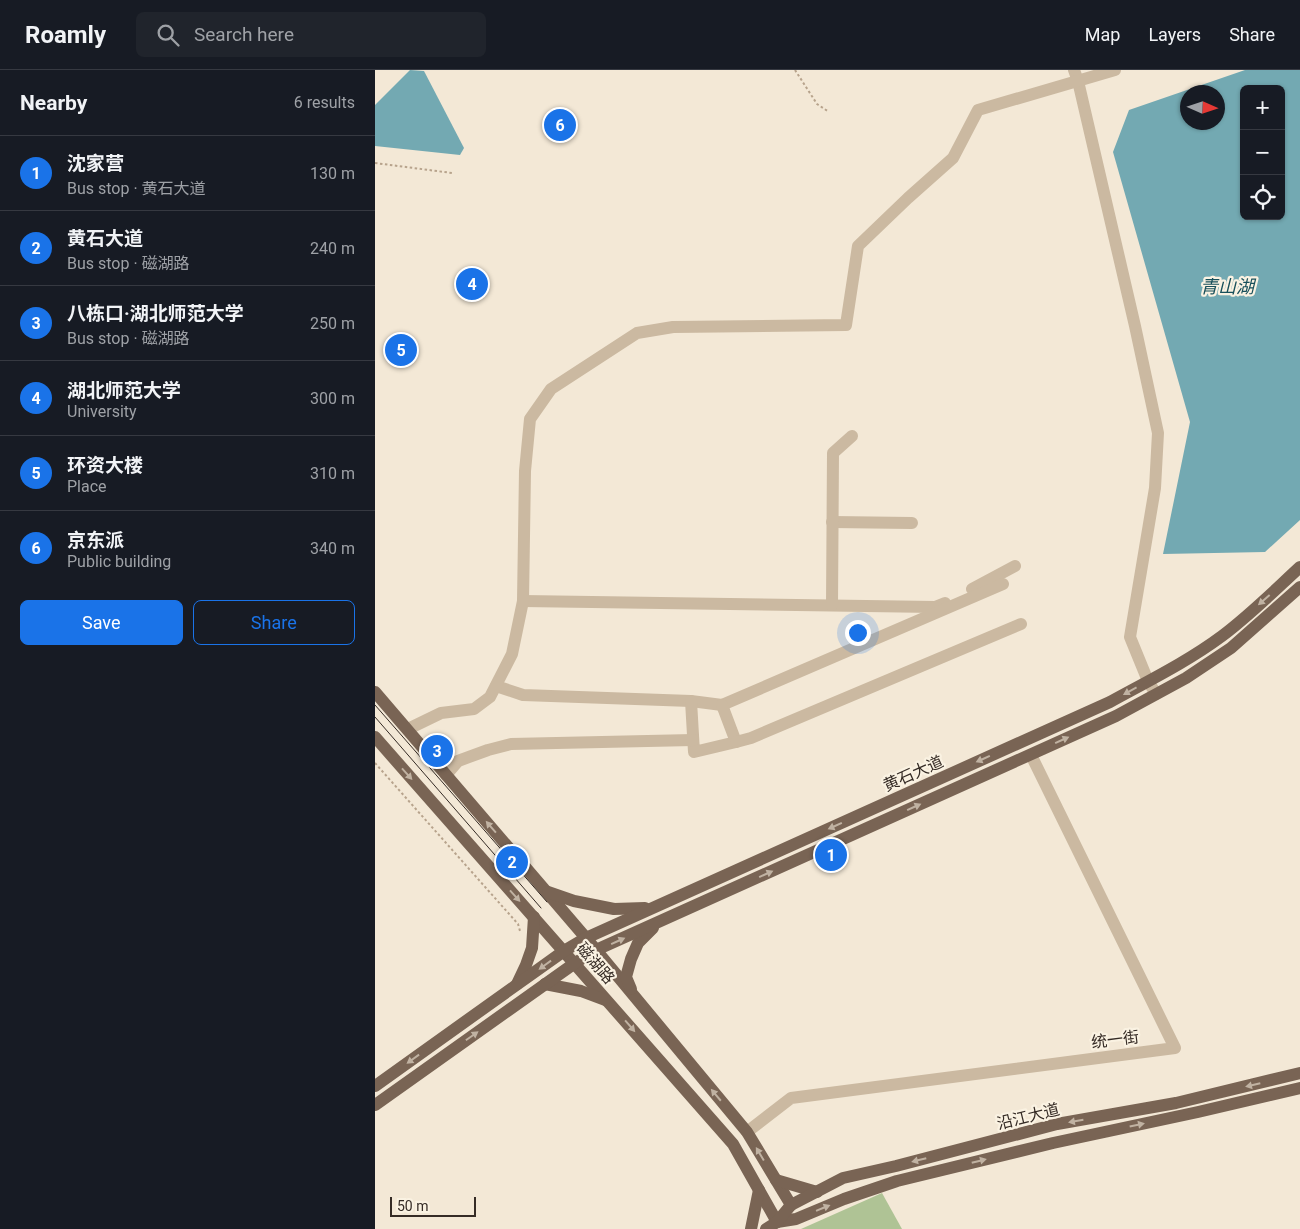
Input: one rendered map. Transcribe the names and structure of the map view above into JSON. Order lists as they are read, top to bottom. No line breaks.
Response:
{"streets":{"main road":["黄石大道","磁湖路","沿江大道"],"street":["统一街"]},"crossings":[["黄石大道","磁湖路"],["黄石大道","统一街"],["磁湖路","统一街"],["磁湖路","沿江大道"]],"water":["青山湖"],"scale_bar":"50 m","north":"right","page":{"header":"Roamly","search":"Search here","nav":["Map","Layers","Share"],"heading":["Nearby","6 results"],"map_buttons":["+","−"],"pins":["6","4","5","3","1","2"],"list":[{"mark":"1","name":"沈家营","note":"Bus stop · 黄石大道","value":"130 m"},{"mark":"2","name":"黄石大道","note":"Bus stop · 磁湖路","value":"240 m"},{"mark":"3","name":"八栋口·湖北师范大学","note":"Bus stop · 磁湖路","value":"250 m"},{"mark":"4","name":"湖北师范大学","note":"University","value":"300 m"},{"mark":"5","name":"环资大楼","note":"Place","value":"310 m"},{"mark":"6","name":"京东派","note":"Public building","value":"340 m"}],"buttons":["Save","Share"],"scale":"50 m"}}
